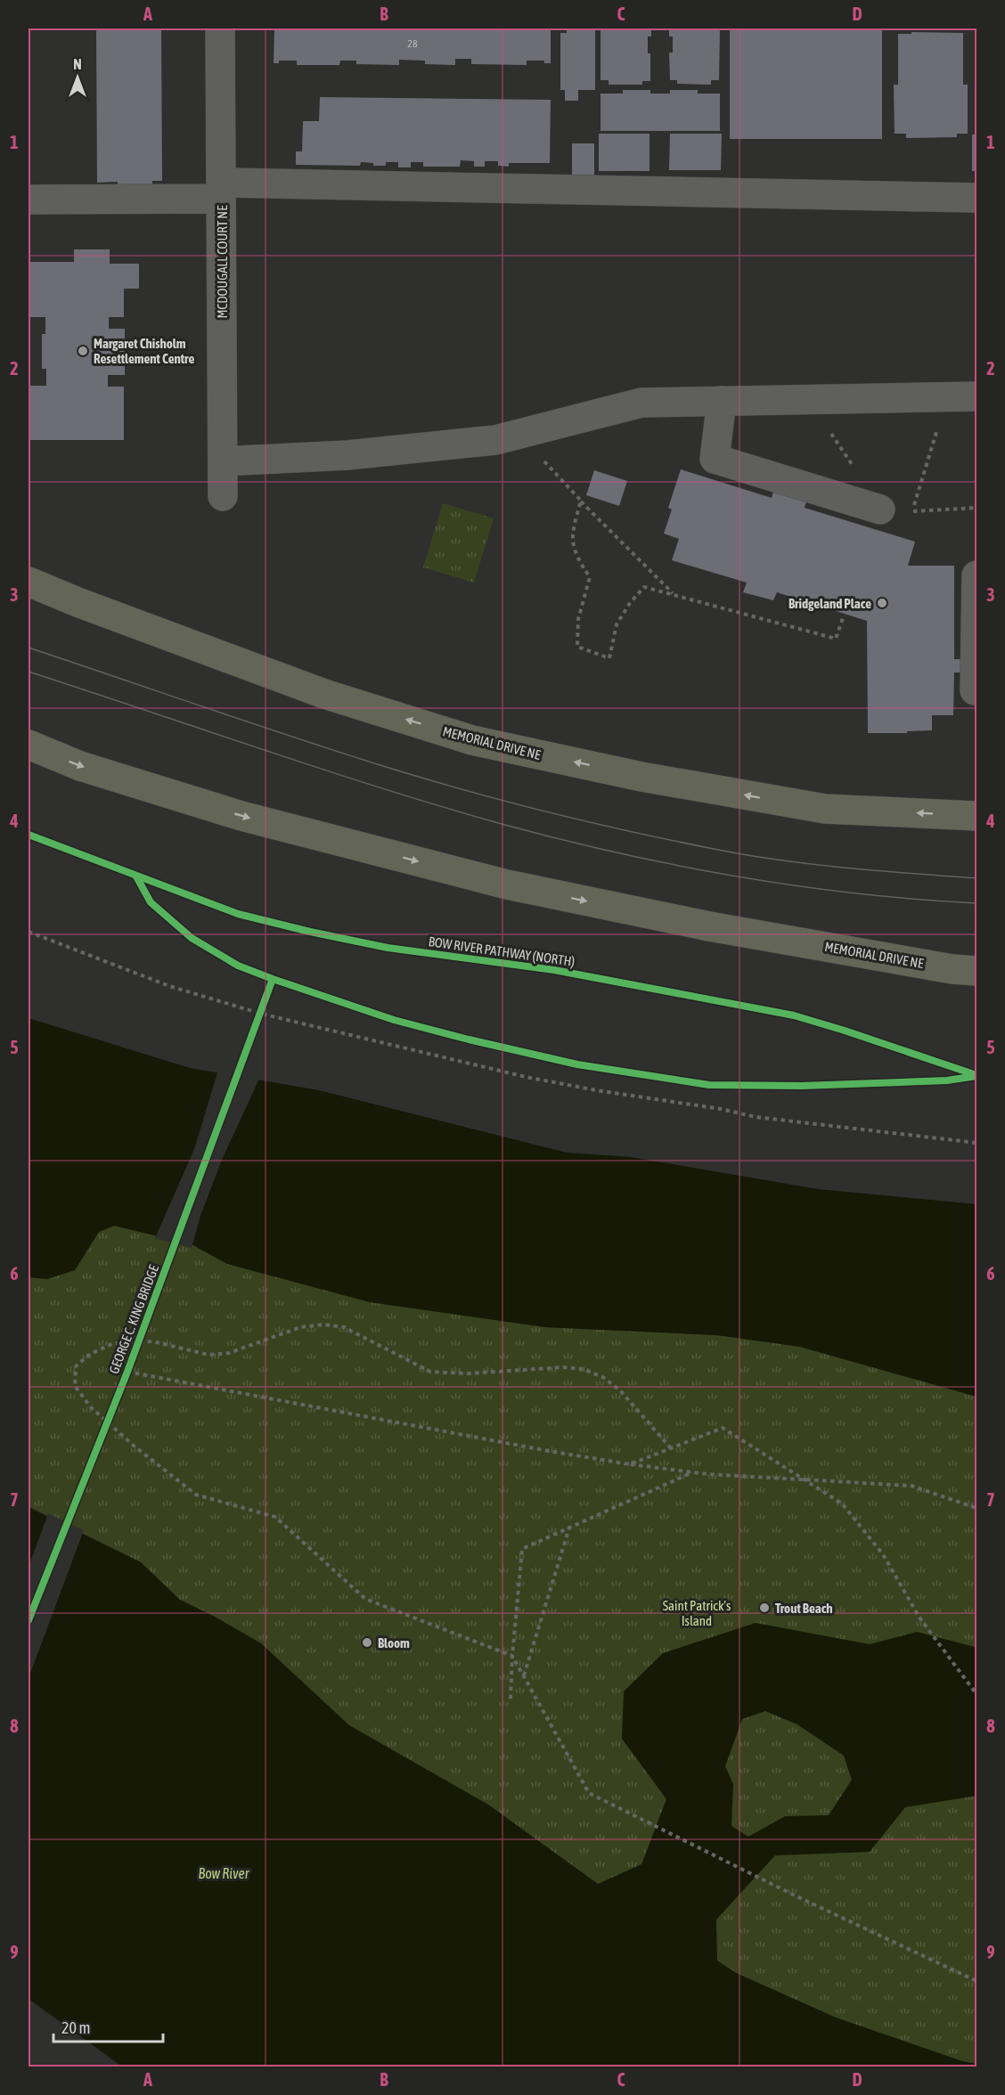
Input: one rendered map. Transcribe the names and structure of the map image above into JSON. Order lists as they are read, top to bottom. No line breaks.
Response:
{"streets":{"highway":["MEMORIAL DRIVE NE"],"street":["MCDOUGALL COURT NE"],"cycle path":["BOW RIVER PATHWAY (NORTH)","GEORGE C. KING BRIDGE"]},"water":["Bow River"],"parks":["Saint Patrick's Island"],"places":["Margaret Chisholm Resettlement Centre","Bridgeland Place","Trout Beach","Bloom"],"house_numbers":["28"],"scale_bar":"20 m","north":"top","grid":{"columns":["A","B","C","D"],"rows":["1","2","3","4","5","6","7","8","9"]}}
